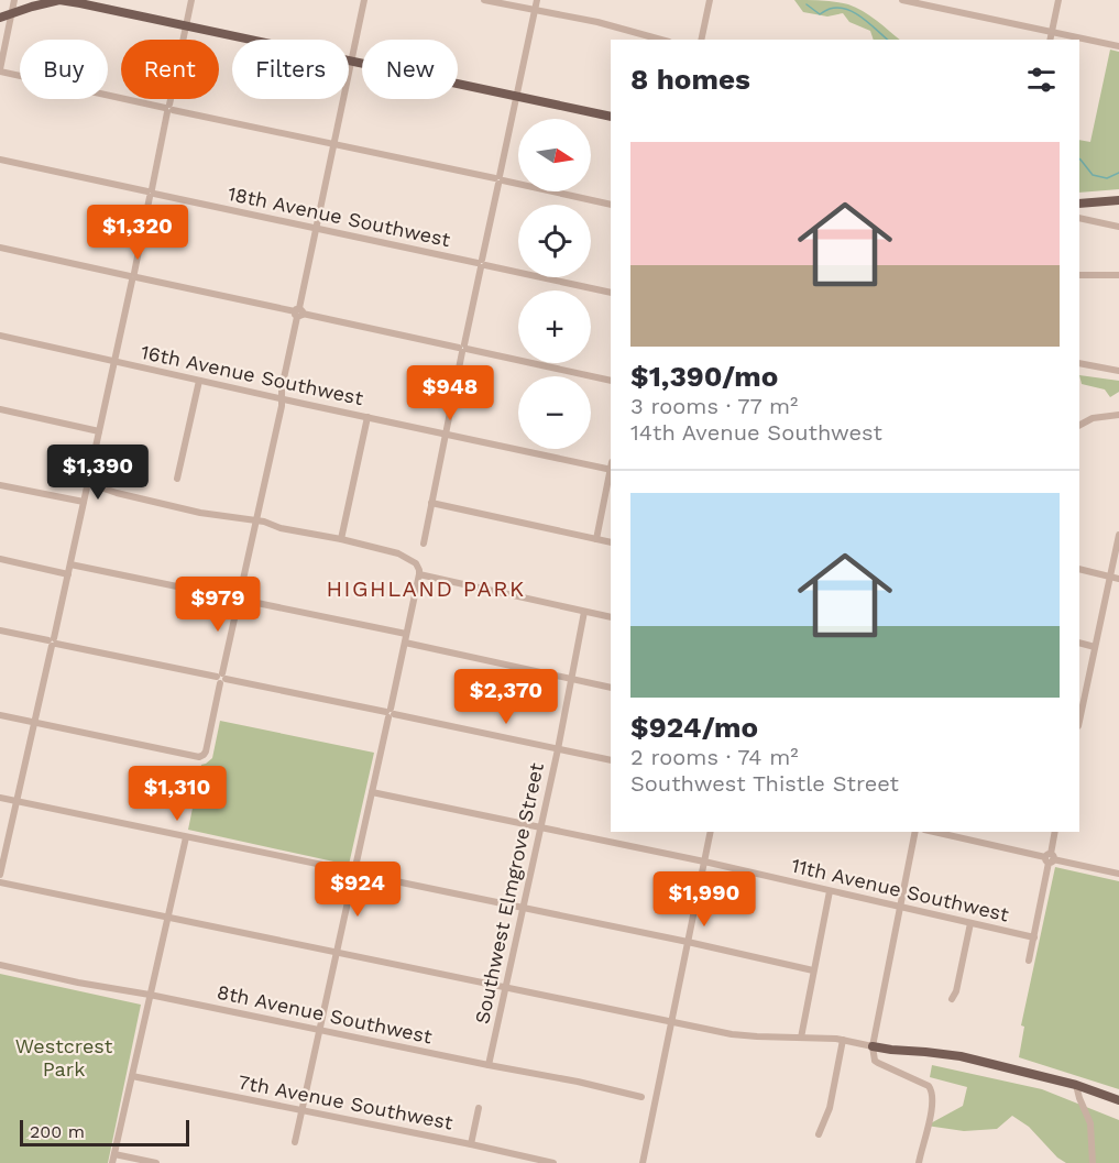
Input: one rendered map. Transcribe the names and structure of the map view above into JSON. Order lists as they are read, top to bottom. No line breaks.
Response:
{"streets":{"street":["18th Avenue Southwest","16th Avenue Southwest","11th Avenue Southwest","Southwest Elmgrove Street","8th Avenue Southwest","7th Avenue Southwest"]},"crossings":[["11th Avenue Southwest","Southwest Elmgrove Street"],["Southwest Elmgrove Street","8th Avenue Southwest"]],"districts":["HIGHLAND PARK"],"parks":["Westcrest Park"],"scale_bar":"200 m","north":"right","page":{"chip":["Buy","Rent","Filters","New"],"heading":"8 homes","map_buttons":["+","−"],"list":[{"name":"$1,390/mo","note":"3 rooms · 77 m² · 14th Avenue Southwest"},{"name":"$924/mo","note":"2 rooms · 74 m² · Southwest Thistle Street"}],"price":["$1,320","$948","$1,390","$979","$2,370","$1,310","$924","$1,990"],"scale":"200 m"}}
